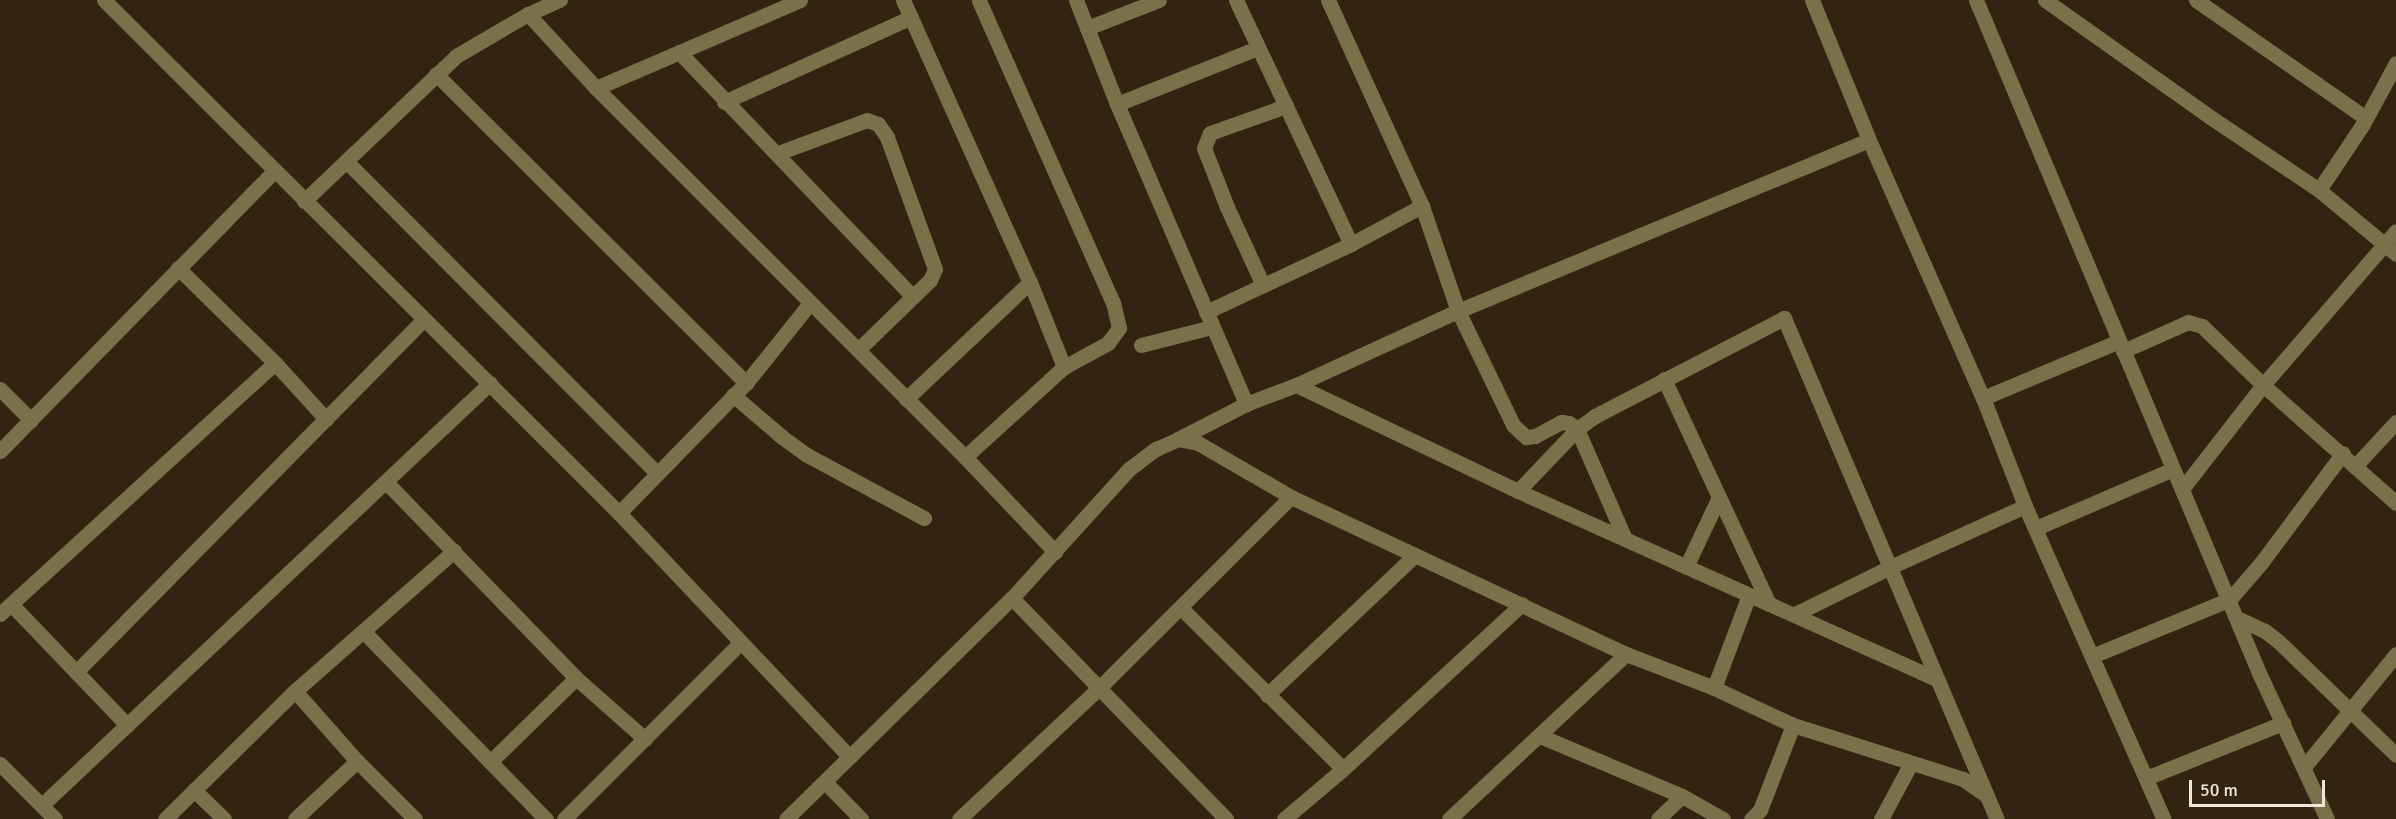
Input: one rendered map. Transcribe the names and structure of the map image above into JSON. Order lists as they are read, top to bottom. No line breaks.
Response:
{"scale_bar":"50 m"}
